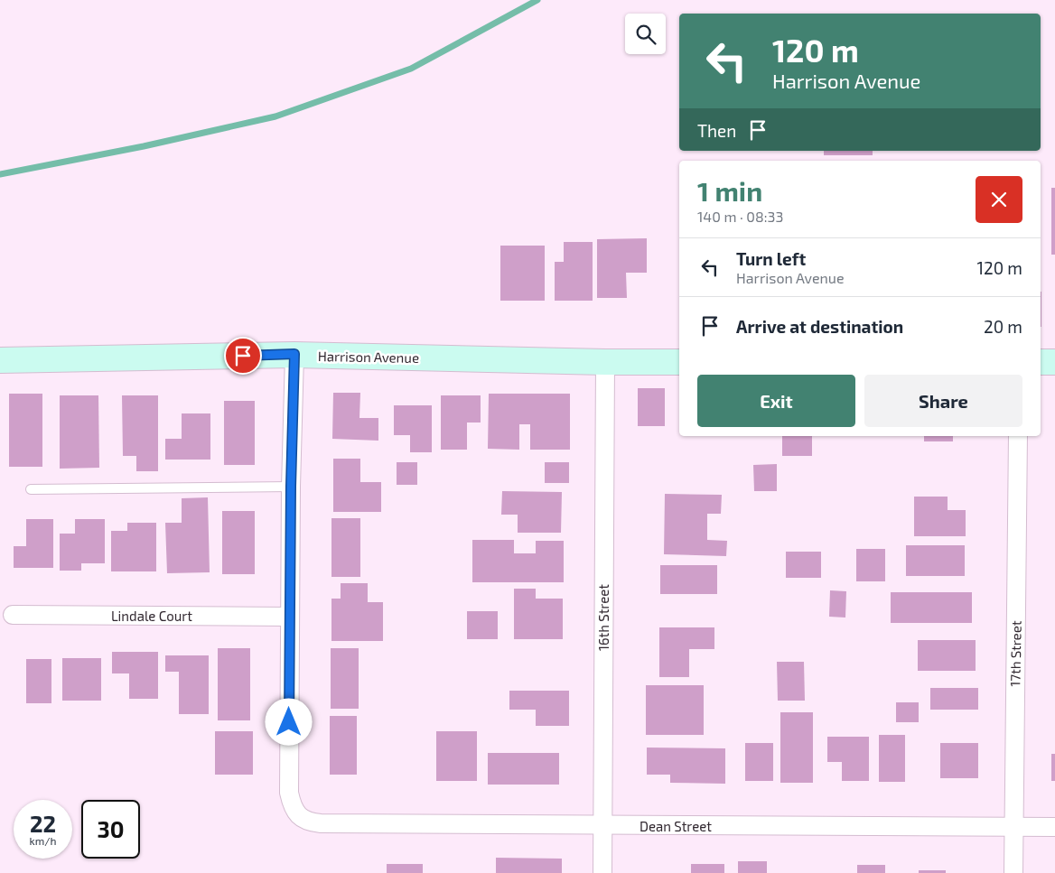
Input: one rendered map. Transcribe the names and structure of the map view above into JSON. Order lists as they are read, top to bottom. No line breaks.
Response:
{"streets":{"main road":["Harrison Avenue"],"street":["Lindale Court","16th Street","17th Street","Dean Street"]},"crossings":[["Harrison Avenue","16th Street"],["Lindale Court","Dean Street"],["16th Street","Dean Street"],["17th Street","Dean Street"]],"page":{"turn":["120 m","Harrison Avenue"],"then":"Then","heading":["1 min","140 m · 08:33"],"list":[{"name":"Turn left","note":"Harrison Avenue","value":"120 m"},{"name":"Arrive at destination","value":"20 m"}],"buttons":["Exit","Share"],"speed":"22 km/h","limit":"30"}}
